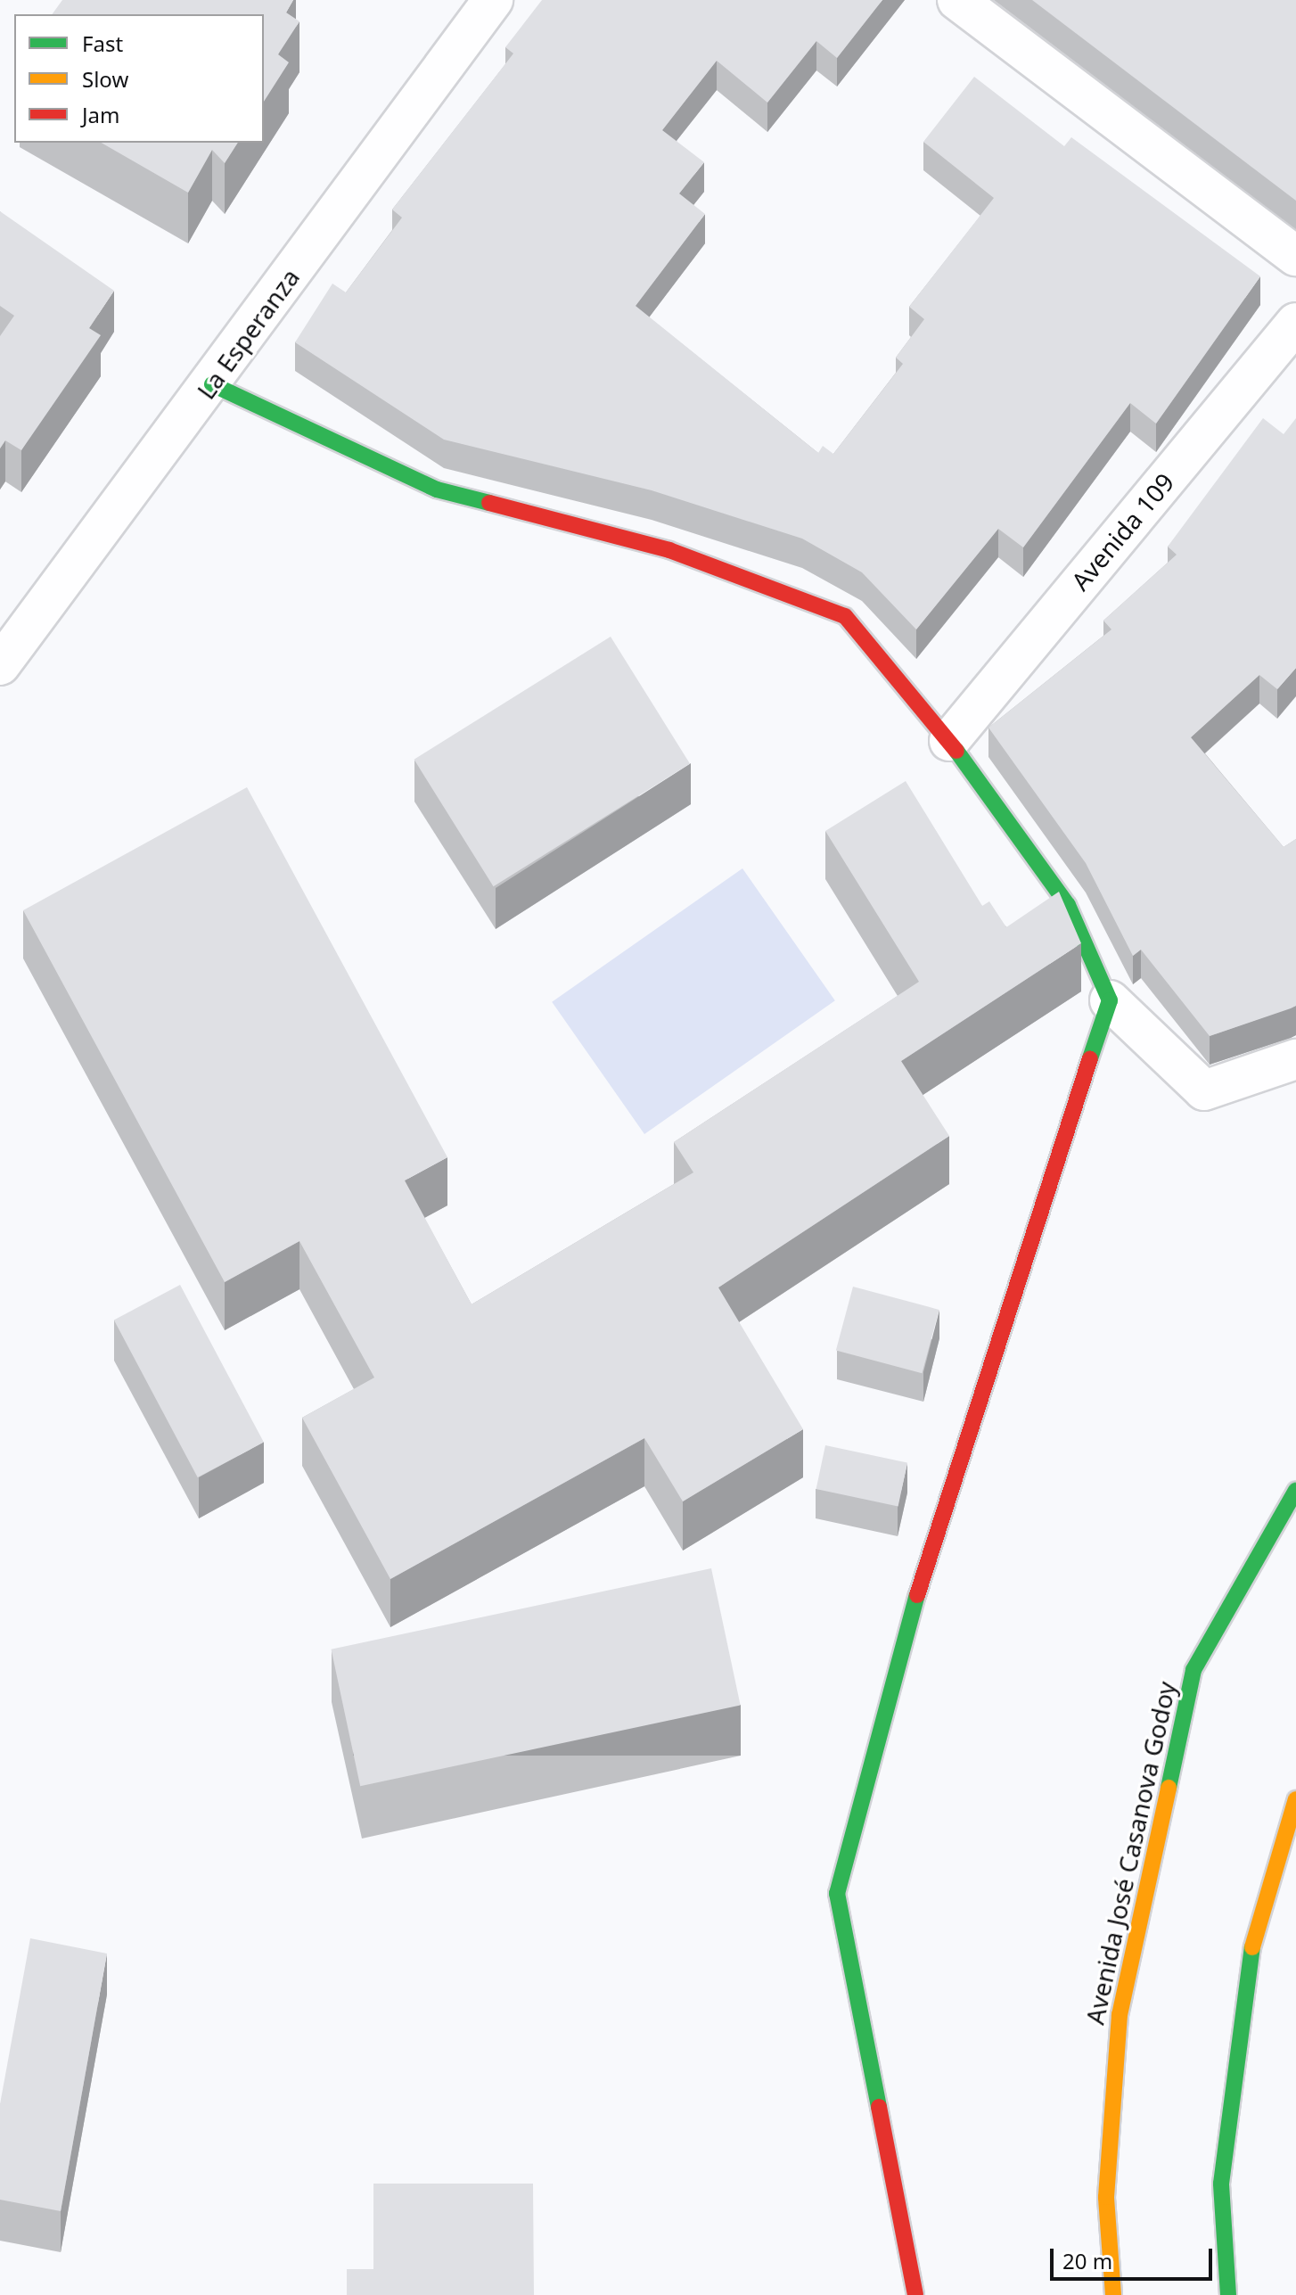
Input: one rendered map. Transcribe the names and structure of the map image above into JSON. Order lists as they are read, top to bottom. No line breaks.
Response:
{"streets":{"street":["La Esperanza","Avenida 109","Avenida José Casanova Godoy"]},"legend":["Fast","Slow","Jam"],"scale_bar":"20 m"}
